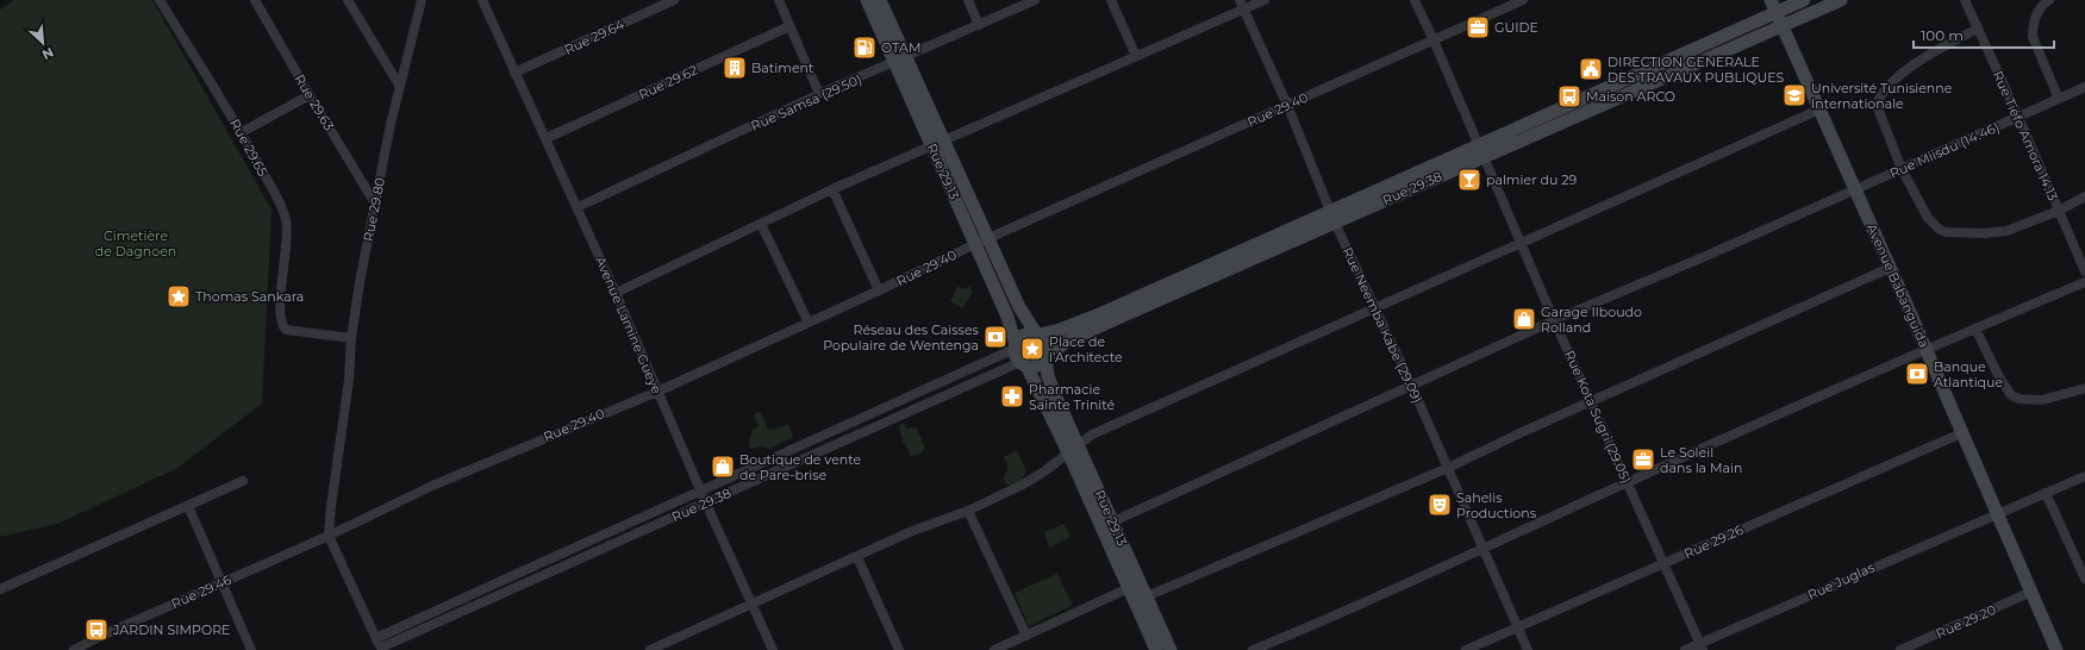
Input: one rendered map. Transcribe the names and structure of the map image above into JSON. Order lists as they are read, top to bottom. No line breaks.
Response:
{"streets":{"main road":["Rue 29.13","Rue 29.38","Avenue Babanguida"],"street":["Rue 29.64","Rue 29.62","Rue 29.63","Rue Samsa (29.50)","Rue 29.40","Rue Tiéfo Amora 14.13","Rue 29.65","Rue Miisdu (14.46)","Rue 29.80","Avenue Lamine Gueye","Rue Neemba Kabe (29.09)","Rue Kota Sugri (29.05)","Rue 29.26","Rue Juglas","Rue 29.46","Rue 29.20"]},"crossings":[["Rue 29.64","Avenue Lamine Gueye"],["Rue 29.62","Avenue Lamine Gueye"],["Rue 29.63","Rue 29.80"],["Rue Samsa (29.50)","Rue 29.13"],["Rue Samsa (29.50)","Avenue Lamine Gueye"],["Rue 29.40","Rue 29.13"],["Rue 29.40","Rue 29.80"],["Rue 29.40","Avenue Lamine Gueye"],["Rue 29.40","Rue Neemba Kabe (29.09)"],["Rue 29.40","Rue Kota Sugri (29.05)"],["Rue 29.40","Rue 29.46"],["Rue Tiéfo Amora 14.13","Rue Miisdu (14.46)"],["Rue 29.65","Rue 29.80"],["Rue Miisdu (14.46)","Rue 29.13"],["Rue Miisdu (14.46)","Avenue Babanguida"],["Rue Miisdu (14.46)","Rue Neemba Kabe (29.09)"],["Rue Miisdu (14.46)","Rue Kota Sugri (29.05)"],["Rue 29.13","Rue 29.38"],["Rue 29.38","Avenue Babanguida"],["Rue 29.38","Avenue Lamine Gueye"],["Rue 29.38","Rue Neemba Kabe (29.09)"],["Rue 29.38","Rue Kota Sugri (29.05)"],["Rue 29.80","Rue 29.46"],["Avenue Babanguida","Rue 29.26"],["Avenue Babanguida","Rue Juglas"],["Avenue Babanguida","Rue 29.20"],["Rue Neemba Kabe (29.09)","Rue 29.26"],["Rue Kota Sugri (29.05)","Rue 29.26"],["Rue Kota Sugri (29.05)","Rue Juglas"]],"parks":["Cimetière de Dagnoen"],"places":{"office":["GUIDE","Le Soleil dans la Main"],"fuel station":["OTAM"],"building":["Batiment"],"public building":["DIRECTION GENERALE DES TRAVAUX PUBLIQUES"],"school or university":["Université Tunisienne Internationale"],"bus stop":["Maison ARCO","JARDIN SIMPORE"],"bar":["palmier du 29"],"place":["Thomas Sankara","Place de l’Architecte"],"shop":["Garage Ilboudo Rolland","Boutique de vente de Pare-brise"],"bank":["Réseau des Caisses Populaire de Wentenga","Banque Atlantique"],"pharmacy":["Pharmacie Sainte Trinité"],"theatre":["Sahelis Productions"]},"scale_bar":"100 m","north":"bottom right"}
